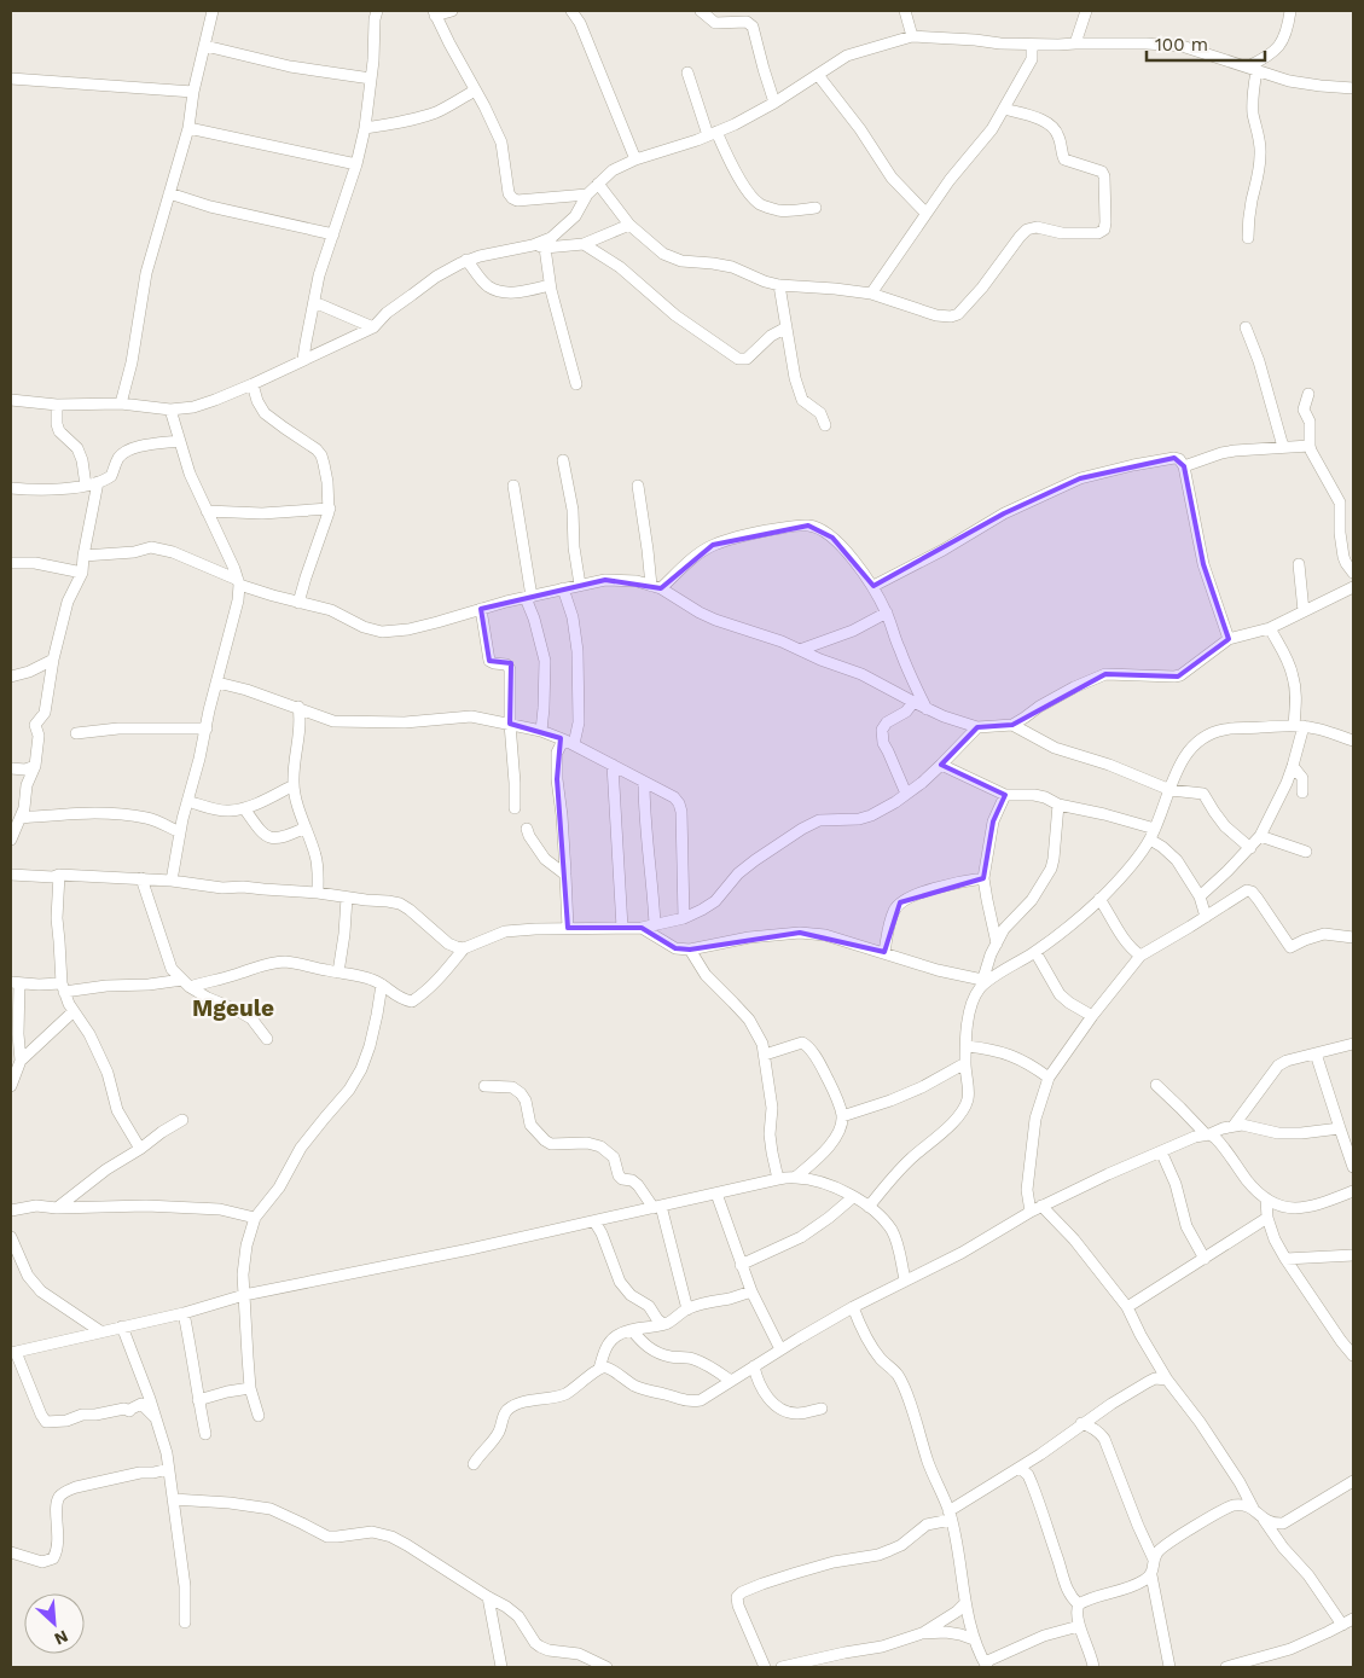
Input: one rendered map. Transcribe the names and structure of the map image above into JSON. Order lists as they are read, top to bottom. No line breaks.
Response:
{"districts":["Mgeule"],"scale_bar":"100 m","north":"bottom right"}
